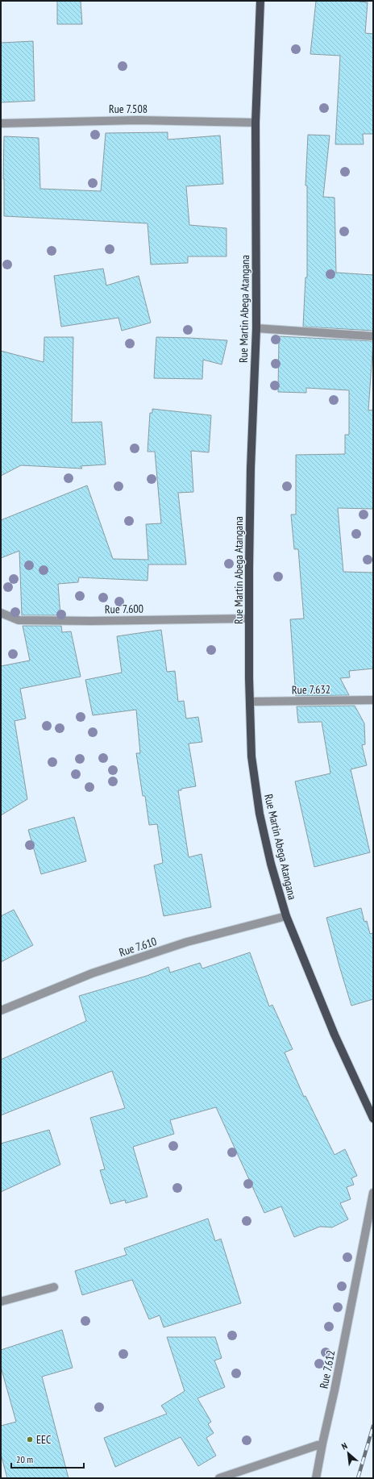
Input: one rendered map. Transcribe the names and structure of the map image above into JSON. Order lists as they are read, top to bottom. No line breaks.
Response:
{"streets":{"main road":["Rue Martin Abega Atangana"],"street":["Rue 7.508","Rue 7.600","Rue 7.632","Rue 7.610","Rue 7.612"]},"crossings":[["Rue 7.508","Rue Martin Abega Atangana"],["Rue Martin Abega Atangana","Rue 7.600"],["Rue Martin Abega Atangana","Rue 7.632"],["Rue Martin Abega Atangana","Rue 7.610"]],"places":["EEC"],"scale_bar":"20 m","north":"top left"}
